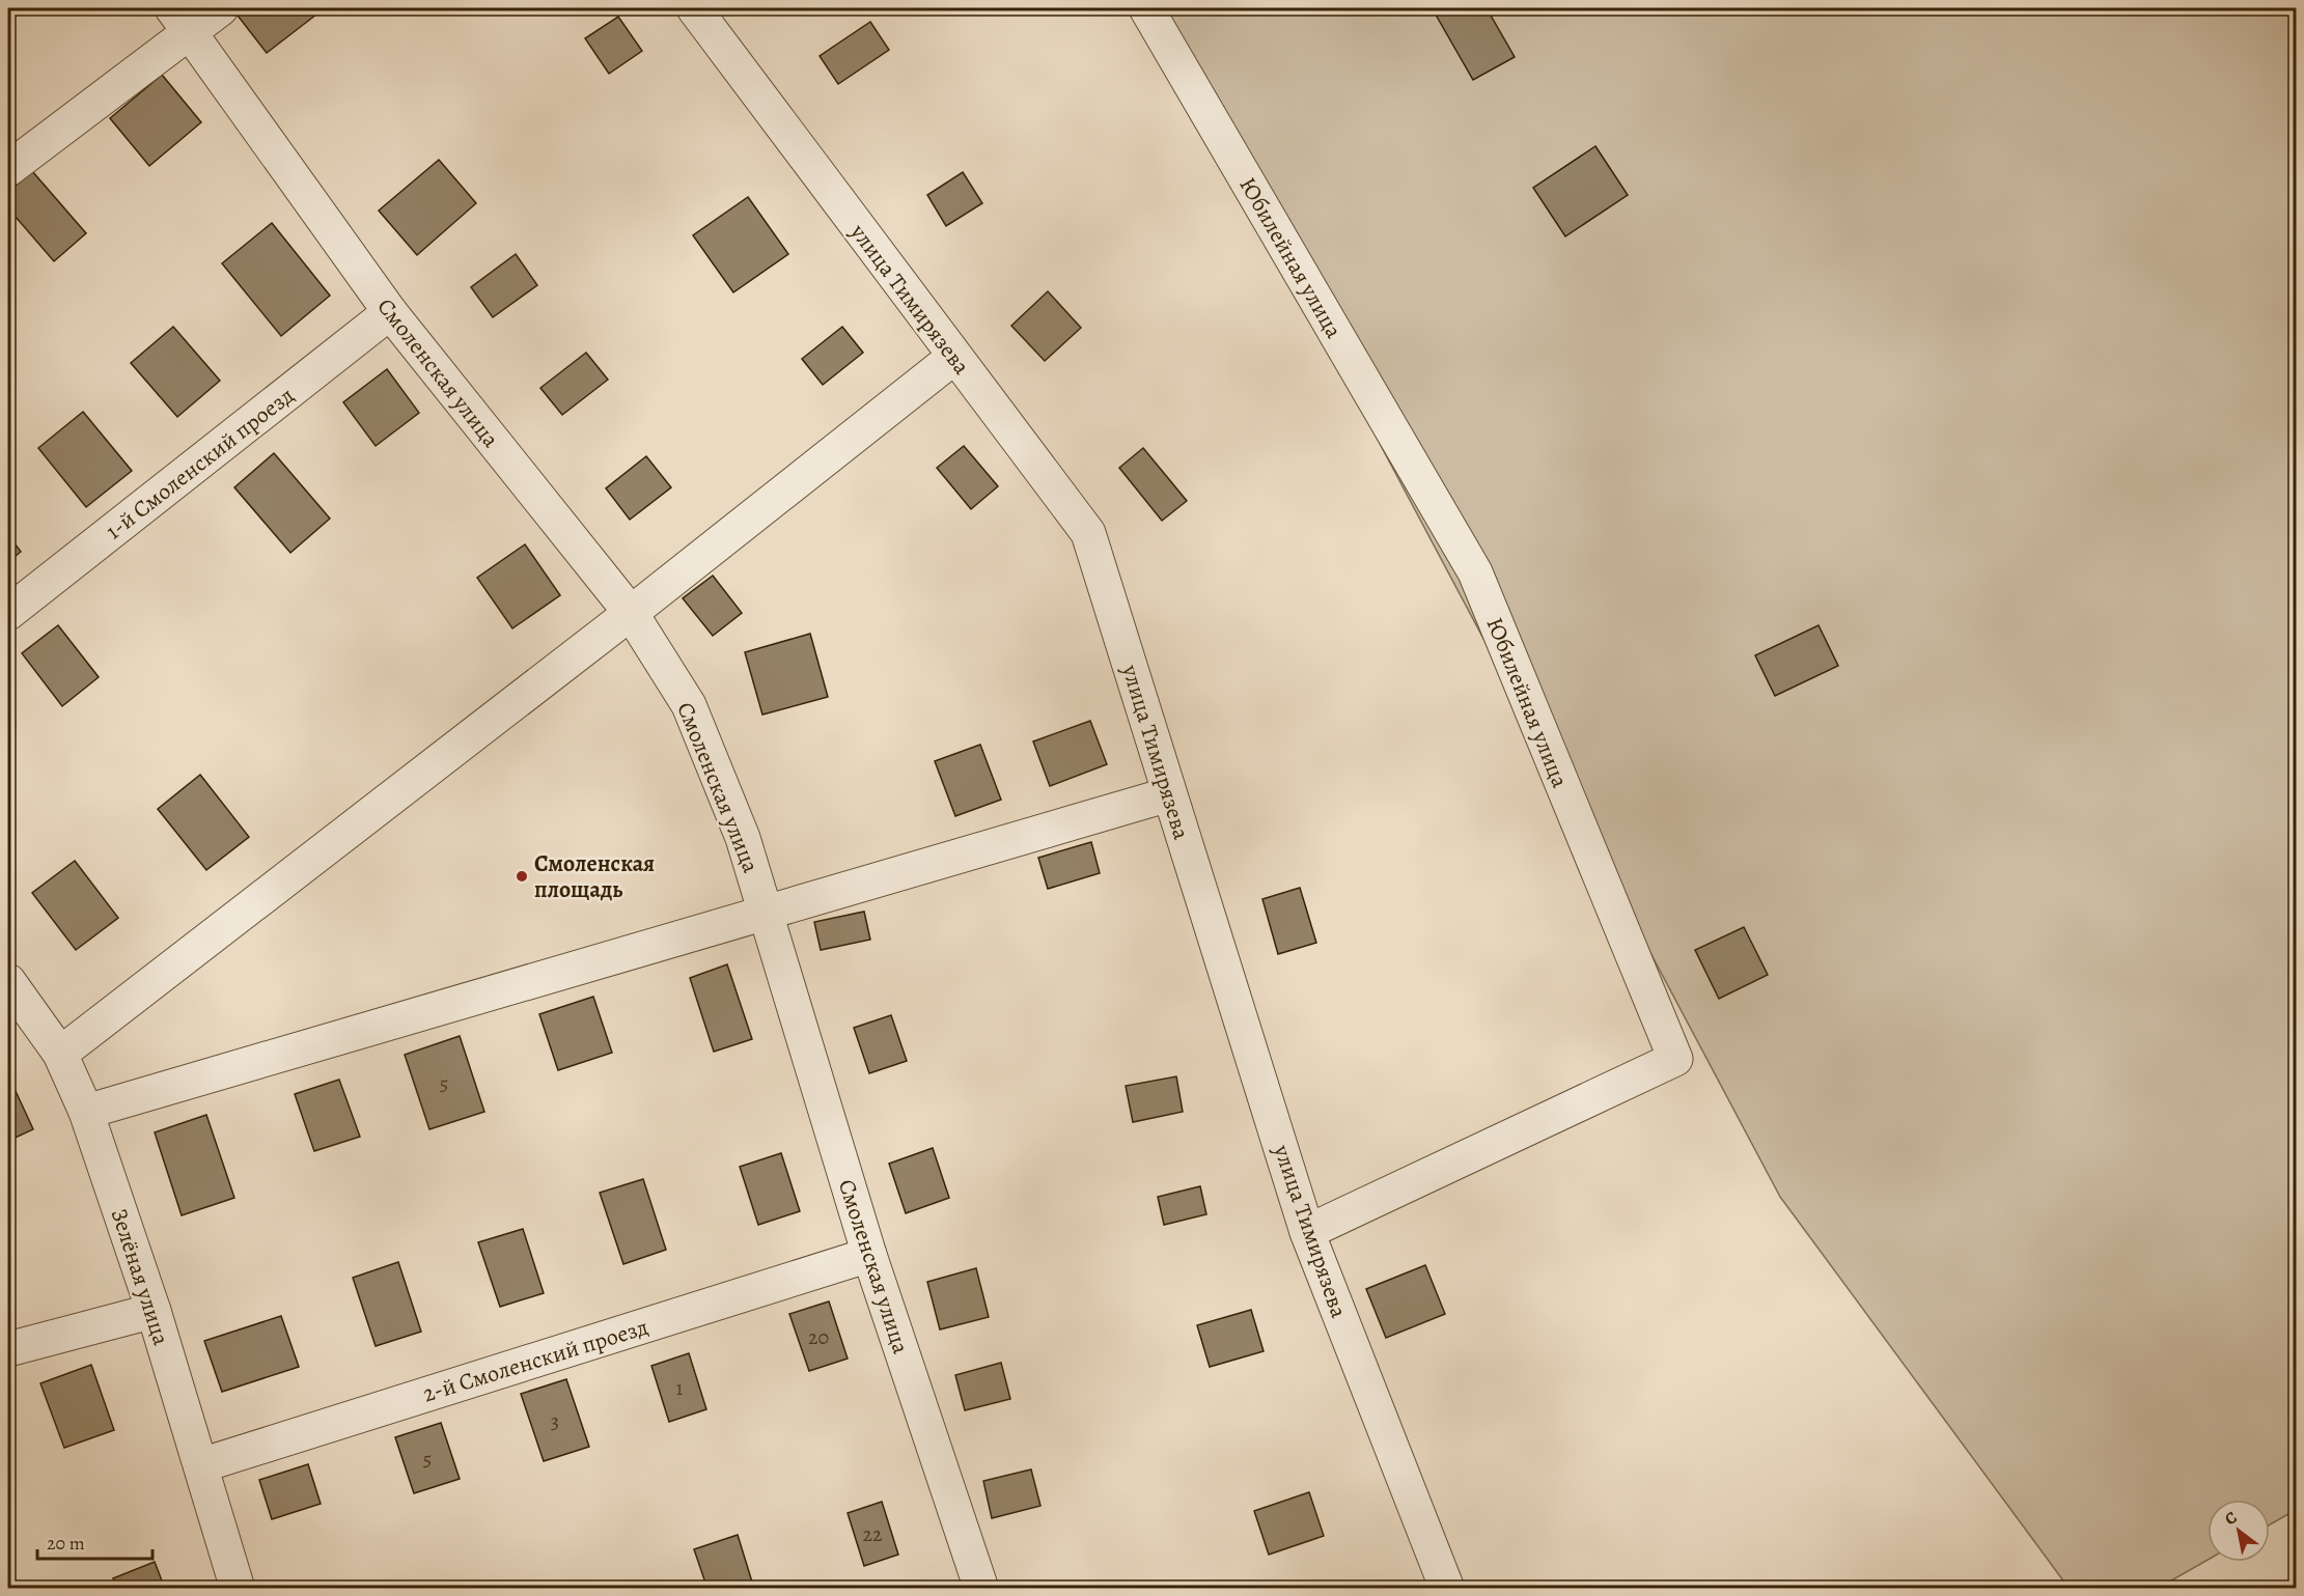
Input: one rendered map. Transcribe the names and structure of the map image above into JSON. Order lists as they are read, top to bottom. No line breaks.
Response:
{"streets":{"street":["Юбилейная улица","улица Тимирязева","Смоленская улица","1-й Смоленский проезд","Зелёная улица","2-й Смоленский проезд"]},"crossings":[["Юбилейная улица","улица Тимирязева"],["Смоленская улица","1-й Смоленский проезд"],["Смоленская улица","2-й Смоленский проезд"],["Зелёная улица","2-й Смоленский проезд"]],"places":["Смоленская площадь"],"house_numbers":["5","20","1","3","5","22"],"scale_bar":"20 m","north":"top left"}
